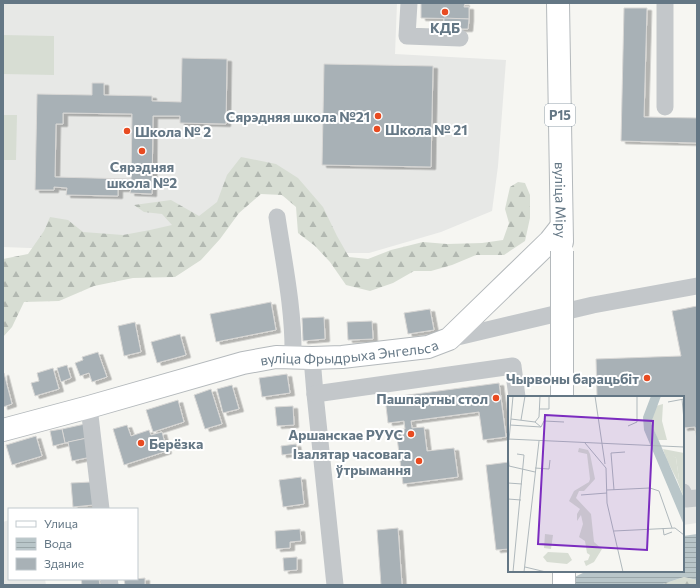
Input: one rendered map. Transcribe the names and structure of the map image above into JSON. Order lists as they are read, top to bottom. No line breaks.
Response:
{"streets":{"main road":["Р15","вуліца Міру","вуліца Фрыдрыха Энгельса"]},"places":["КДБ","Сярэдняя школа №21","Школа № 21","Школа № 2","Сярэдняя школа №2","Чырвоны барацьбіт","Пашпартны стол","Аршанскае РУУС","Берёзка","Ізалятар часовага ўтрымання"],"legend":["Улица","Вода","Здание"]}
